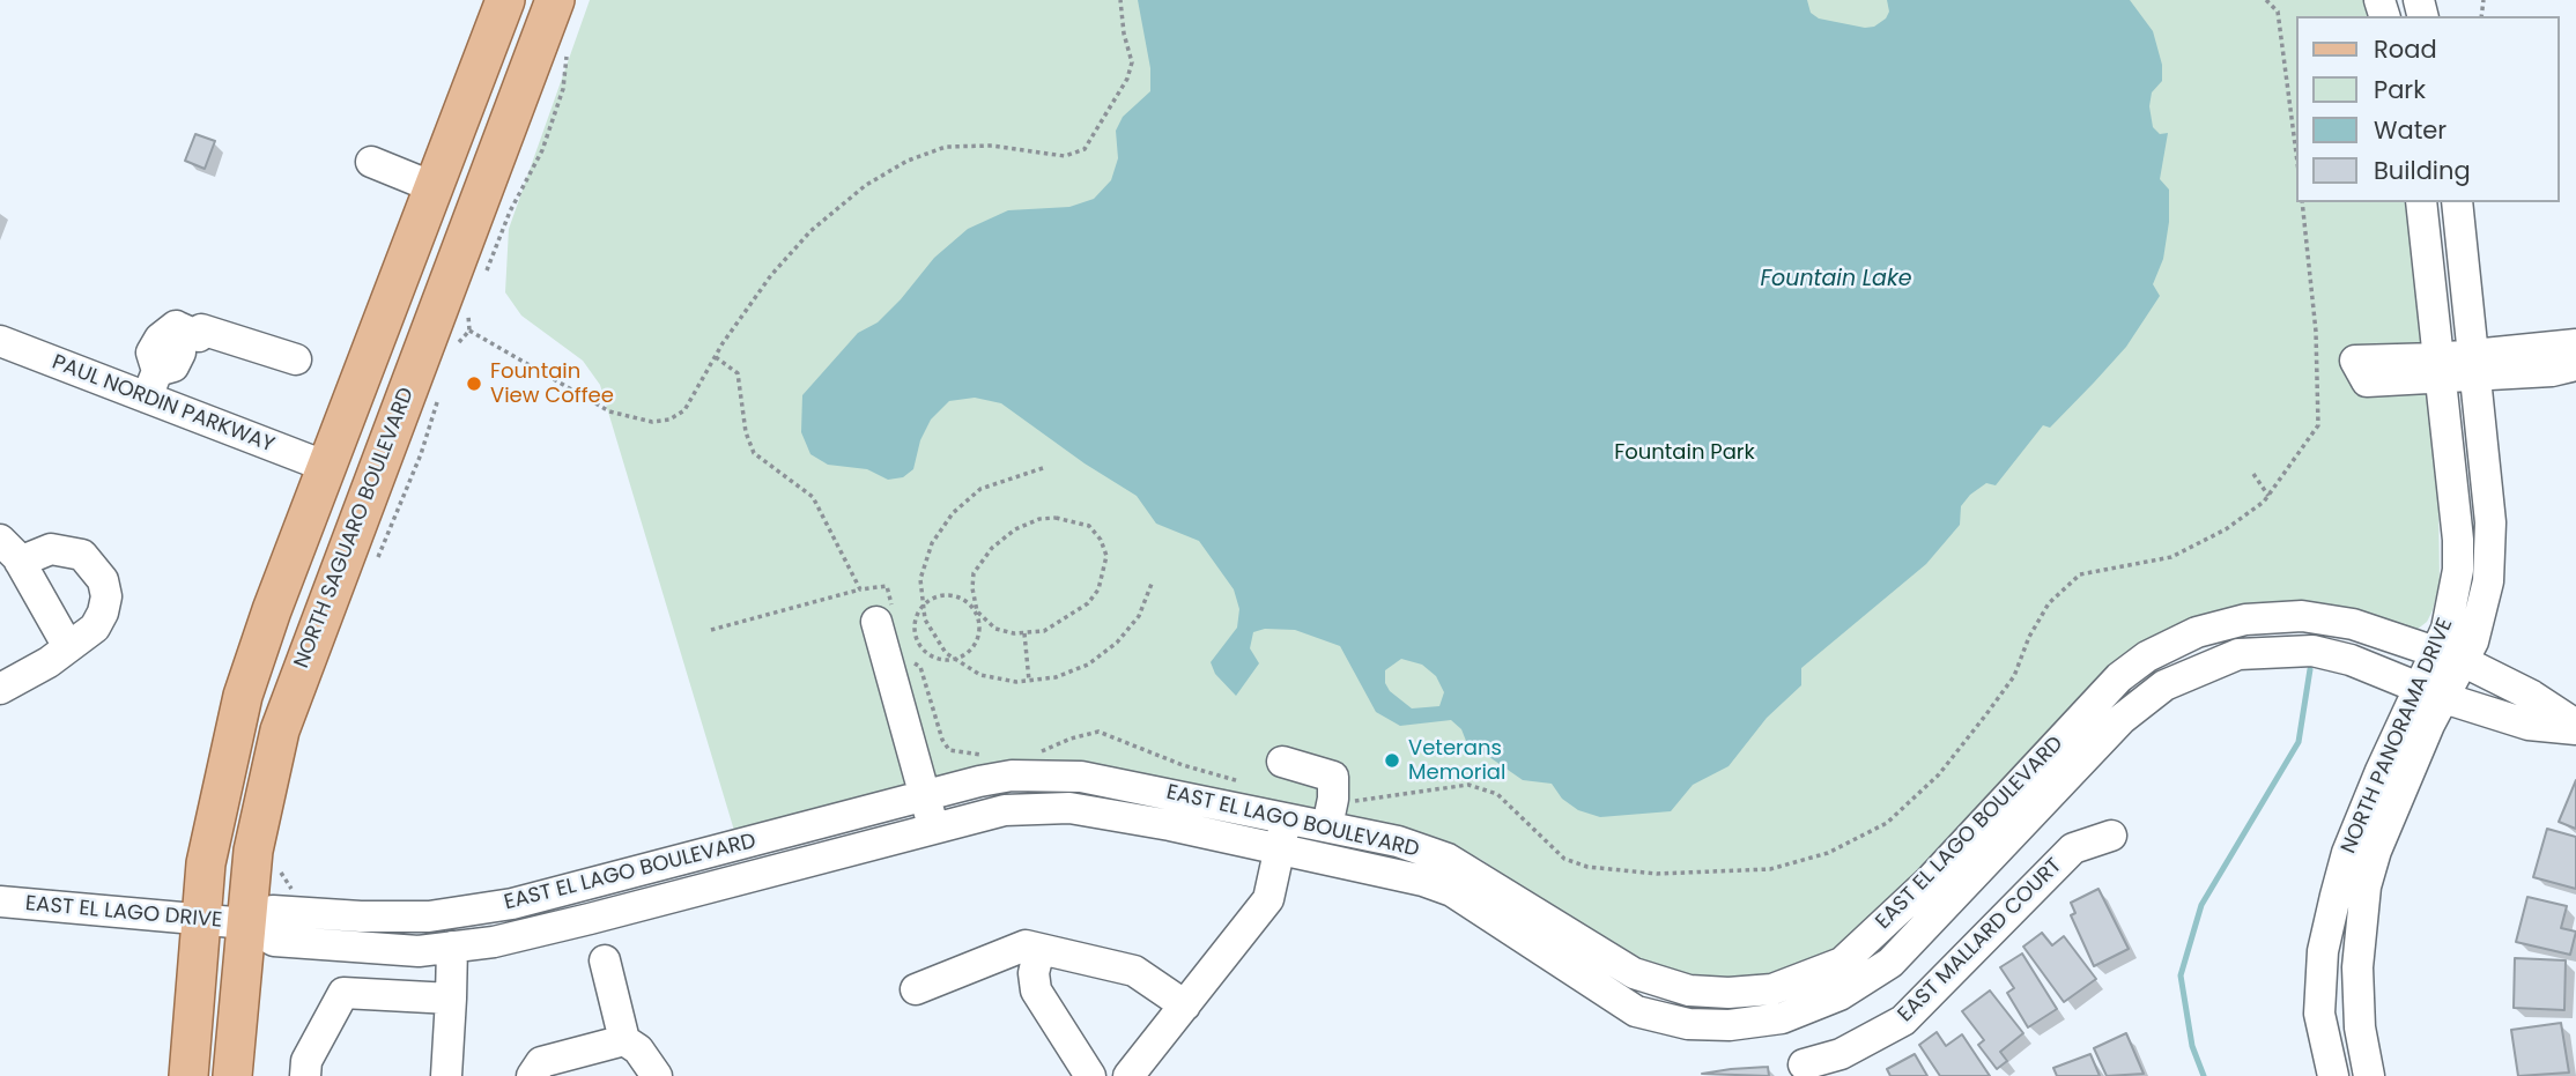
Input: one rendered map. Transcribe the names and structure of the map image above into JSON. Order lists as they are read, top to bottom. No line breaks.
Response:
{"streets":{"main road":["NORTH SAGUARO BOULEVARD"],"street":["PAUL NORDIN PARKWAY","NORTH PANORAMA DRIVE","EAST EL LAGO BOULEVARD","EAST EL LAGO DRIVE","EAST MALLARD COURT"]},"crossings":[["NORTH SAGUARO BOULEVARD","EAST EL LAGO DRIVE"],["NORTH PANORAMA DRIVE","EAST EL LAGO BOULEVARD"],["EAST EL LAGO BOULEVARD","EAST EL LAGO DRIVE"]],"water":["Fountain Lake"],"parks":["Fountain Park"],"places":["Fountain View Coffee","Veterans Memorial"],"legend":["Road","Park","Water","Building"]}
